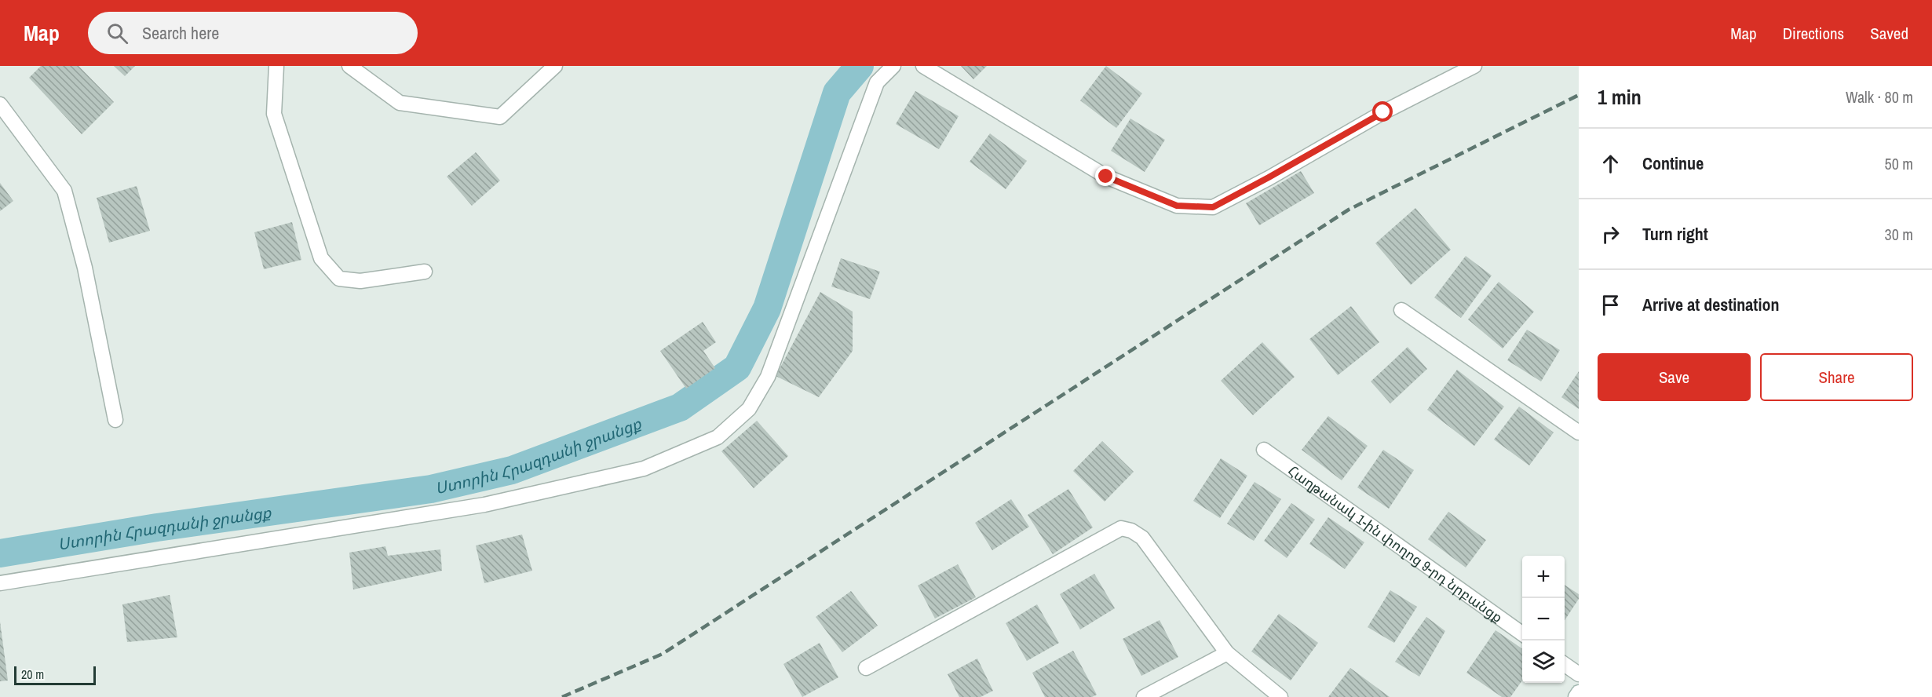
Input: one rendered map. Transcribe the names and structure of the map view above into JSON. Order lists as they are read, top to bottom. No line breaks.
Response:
{"streets":{"street":["Հաղթանակ 1-ին փողոց 9-րդ նրբանցք"]},"water":["Ստորին Հրազդանի ջրանցք"],"scale_bar":"20 m","page":{"header":"Map","search":"Search here","nav":["Map","Directions","Saved"],"heading":["1 min","Walk · 80 m"],"list":[["Continue","50 m"],["Turn right","30 m"],"Arrive at destination"],"buttons":["Save","Share"],"map_buttons":["+","−"],"scale":"20 m"}}
